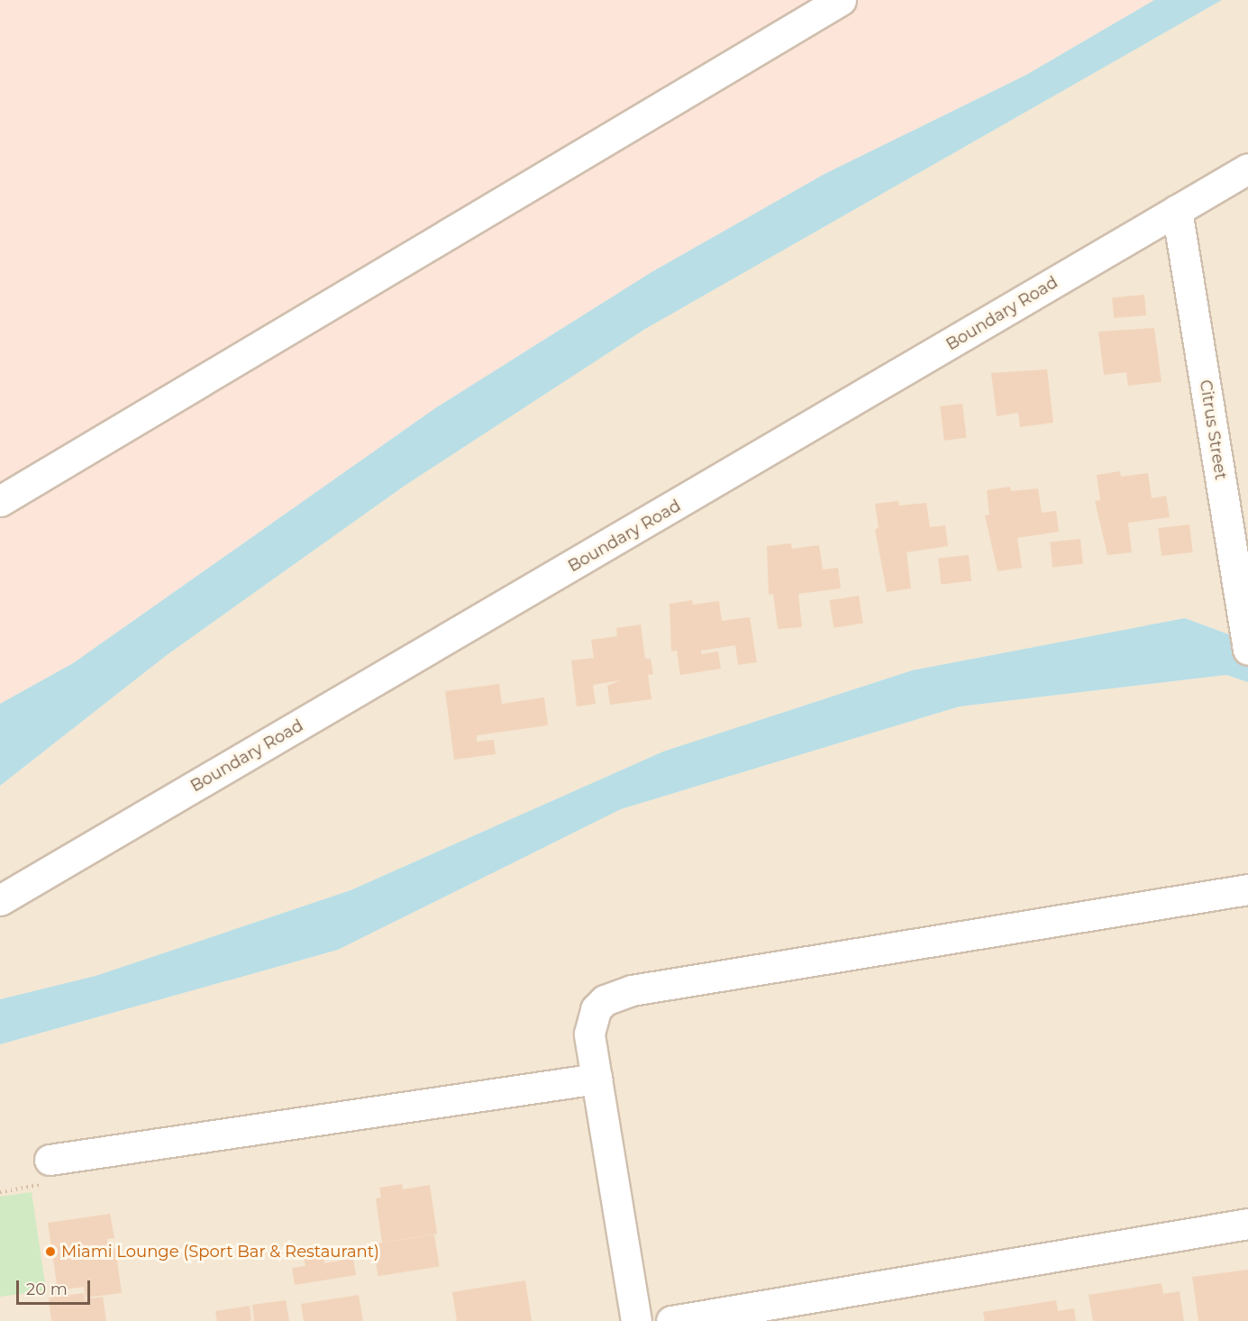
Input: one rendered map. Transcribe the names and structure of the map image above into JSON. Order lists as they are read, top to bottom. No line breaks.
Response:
{"streets":{"street":["Boundary Road","Citrus Street"]},"crossings":[["Boundary Road","Citrus Street"]],"places":["Miami Lounge (Sport Bar & Restaurant)"],"scale_bar":"20 m"}
